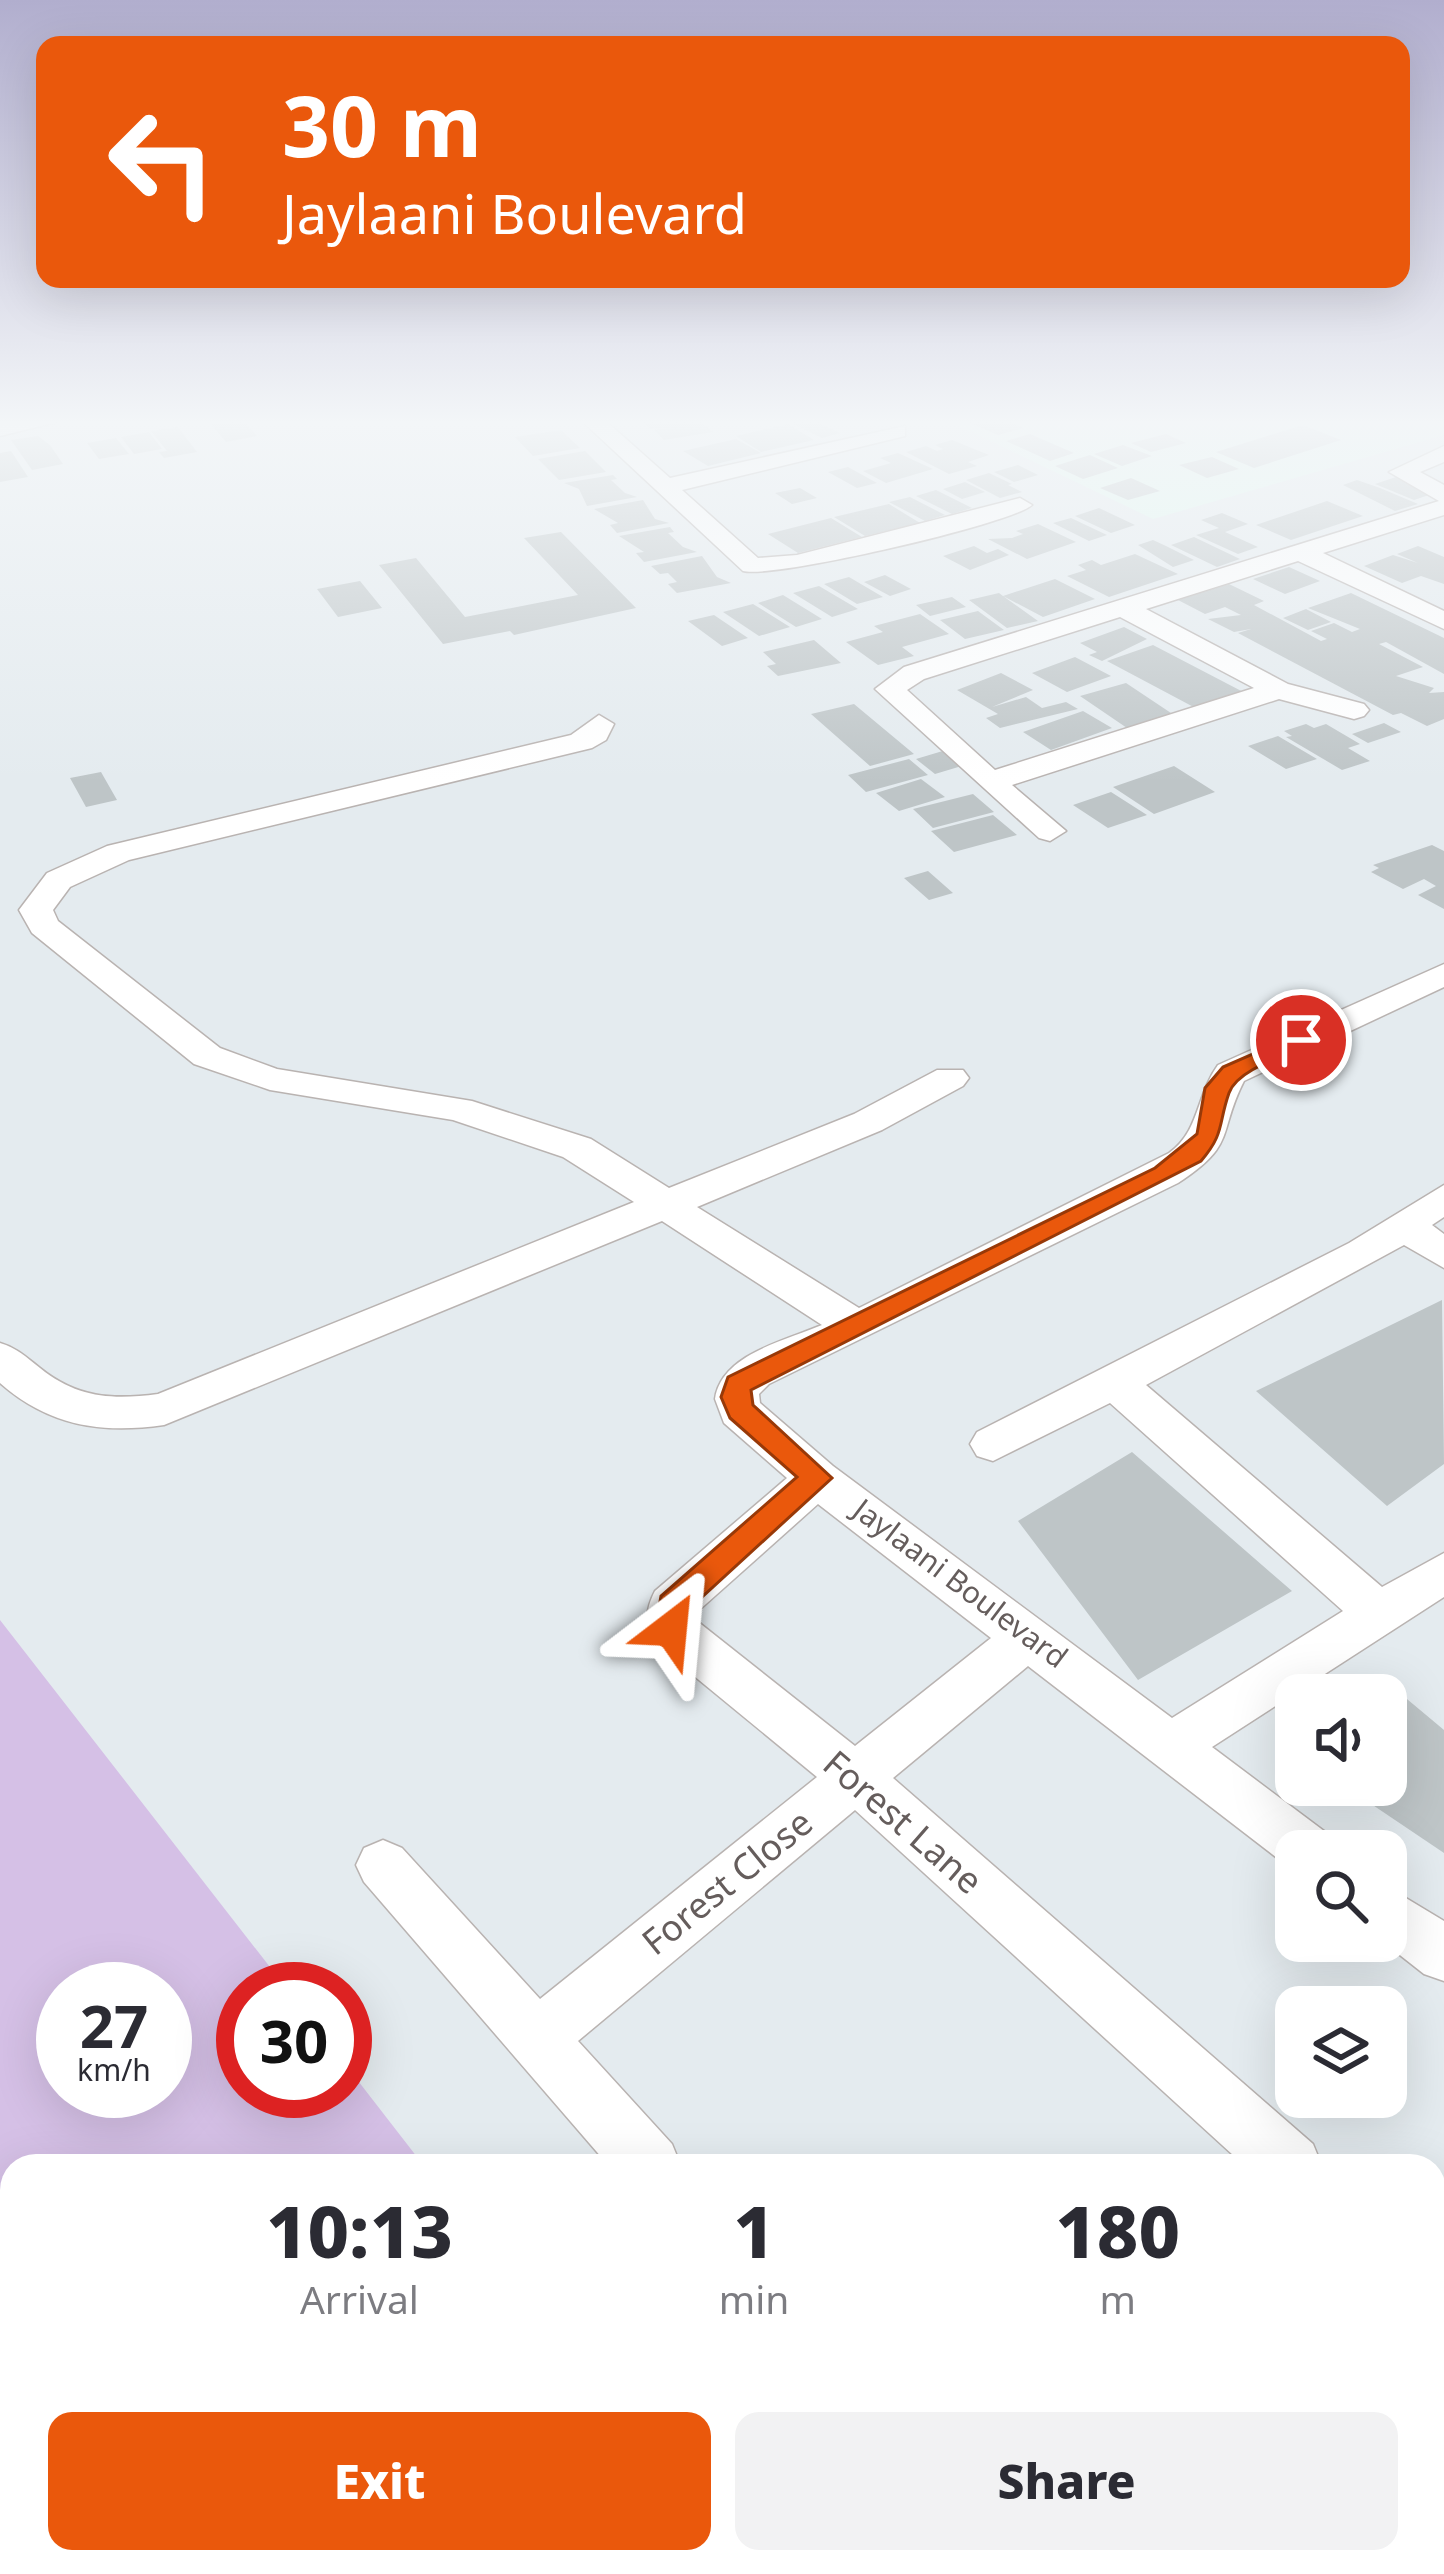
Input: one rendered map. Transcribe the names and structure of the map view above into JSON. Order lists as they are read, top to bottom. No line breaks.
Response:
{"streets":{"street":["Jaylaani Boulevard","Forest Lane","Forest Close"]},"crossings":[["Jaylaani Boulevard","Forest Lane"],["Jaylaani Boulevard","Forest Close"],["Forest Lane","Forest Close"]],"page":{"turn":["30 m","Jaylaani Boulevard"],"speed":"27 km/h","limit":"30","eta":["10:13","Arrival","1","min","180","m"],"buttons":["Exit","Share"]}}
